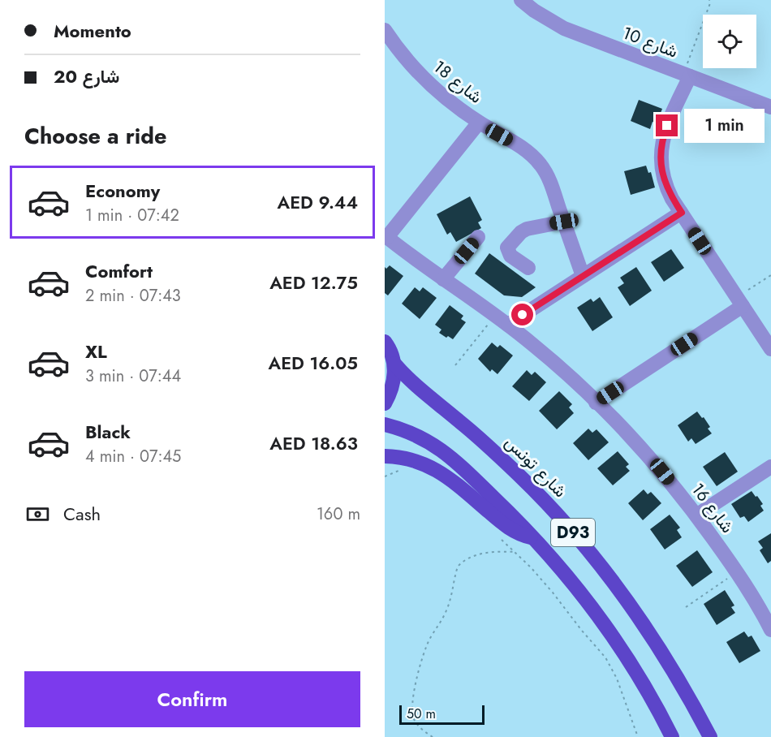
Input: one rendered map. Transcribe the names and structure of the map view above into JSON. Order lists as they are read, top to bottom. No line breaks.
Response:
{"streets":{"main road":["شارع تونس","D93"],"street":["شارع 10","شارع 18","شارع 16"]},"scale_bar":"50 m","page":{"banner":["Momento","شارع 20"],"heading":"Choose a ride","bubble":"1 min","list":[{"name":"Economy","note":"1 min · 07:42","value":"AED 9.44"},{"name":"Comfort","note":"2 min · 07:43","value":"AED 12.75"},{"name":"XL","note":"3 min · 07:44","value":"AED 16.05"},{"name":"Black","note":"4 min · 07:45","value":"AED 18.63"}],"pay":["Cash","160 m"],"buttons":"Confirm","scale":"50 m"}}
